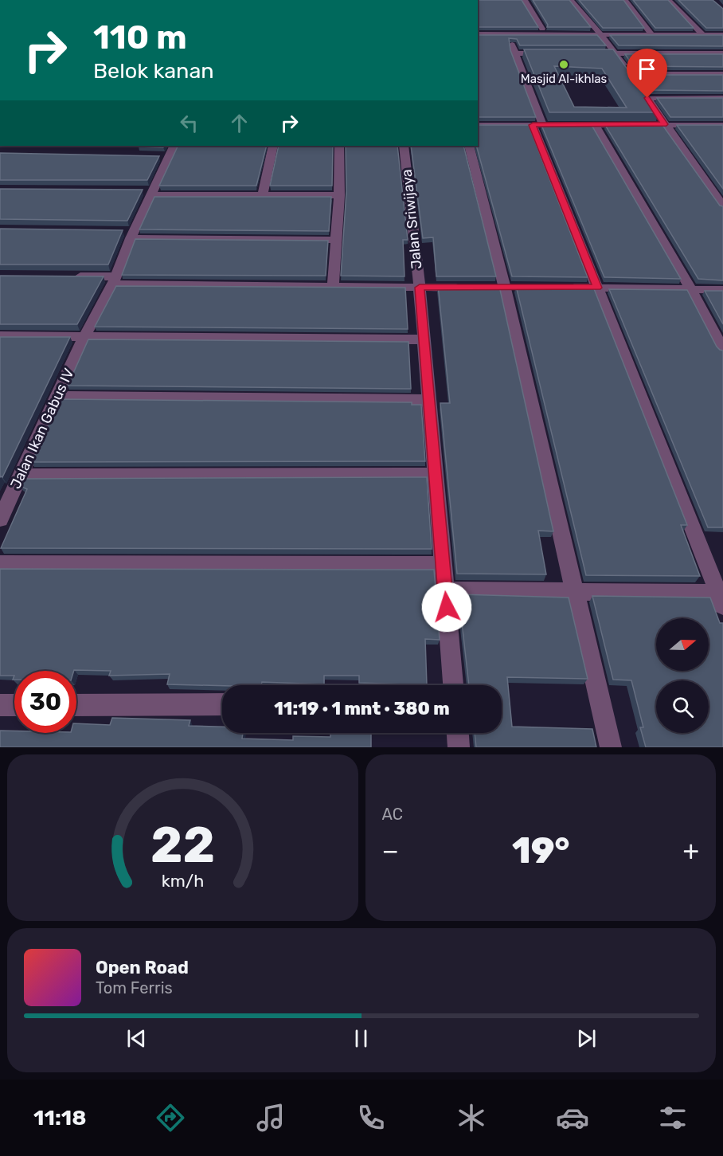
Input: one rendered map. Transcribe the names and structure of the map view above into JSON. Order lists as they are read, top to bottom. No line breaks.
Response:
{"streets":{"street":["Jalan Sriwijaya","Jalan Ikan Gabus IV"]},"places":["Masjid Al-ikhlas"],"north":"right","page":{"turn":["110 m","Belok kanan"],"limit":"30","trip":"11:19 · 1 mnt · 380 m","tile":"AC","heat":["−","19°","+"],"song":["Open Road","Tom Ferris"],"tabs":"11:18","gauge":["22","km/h"]}}
